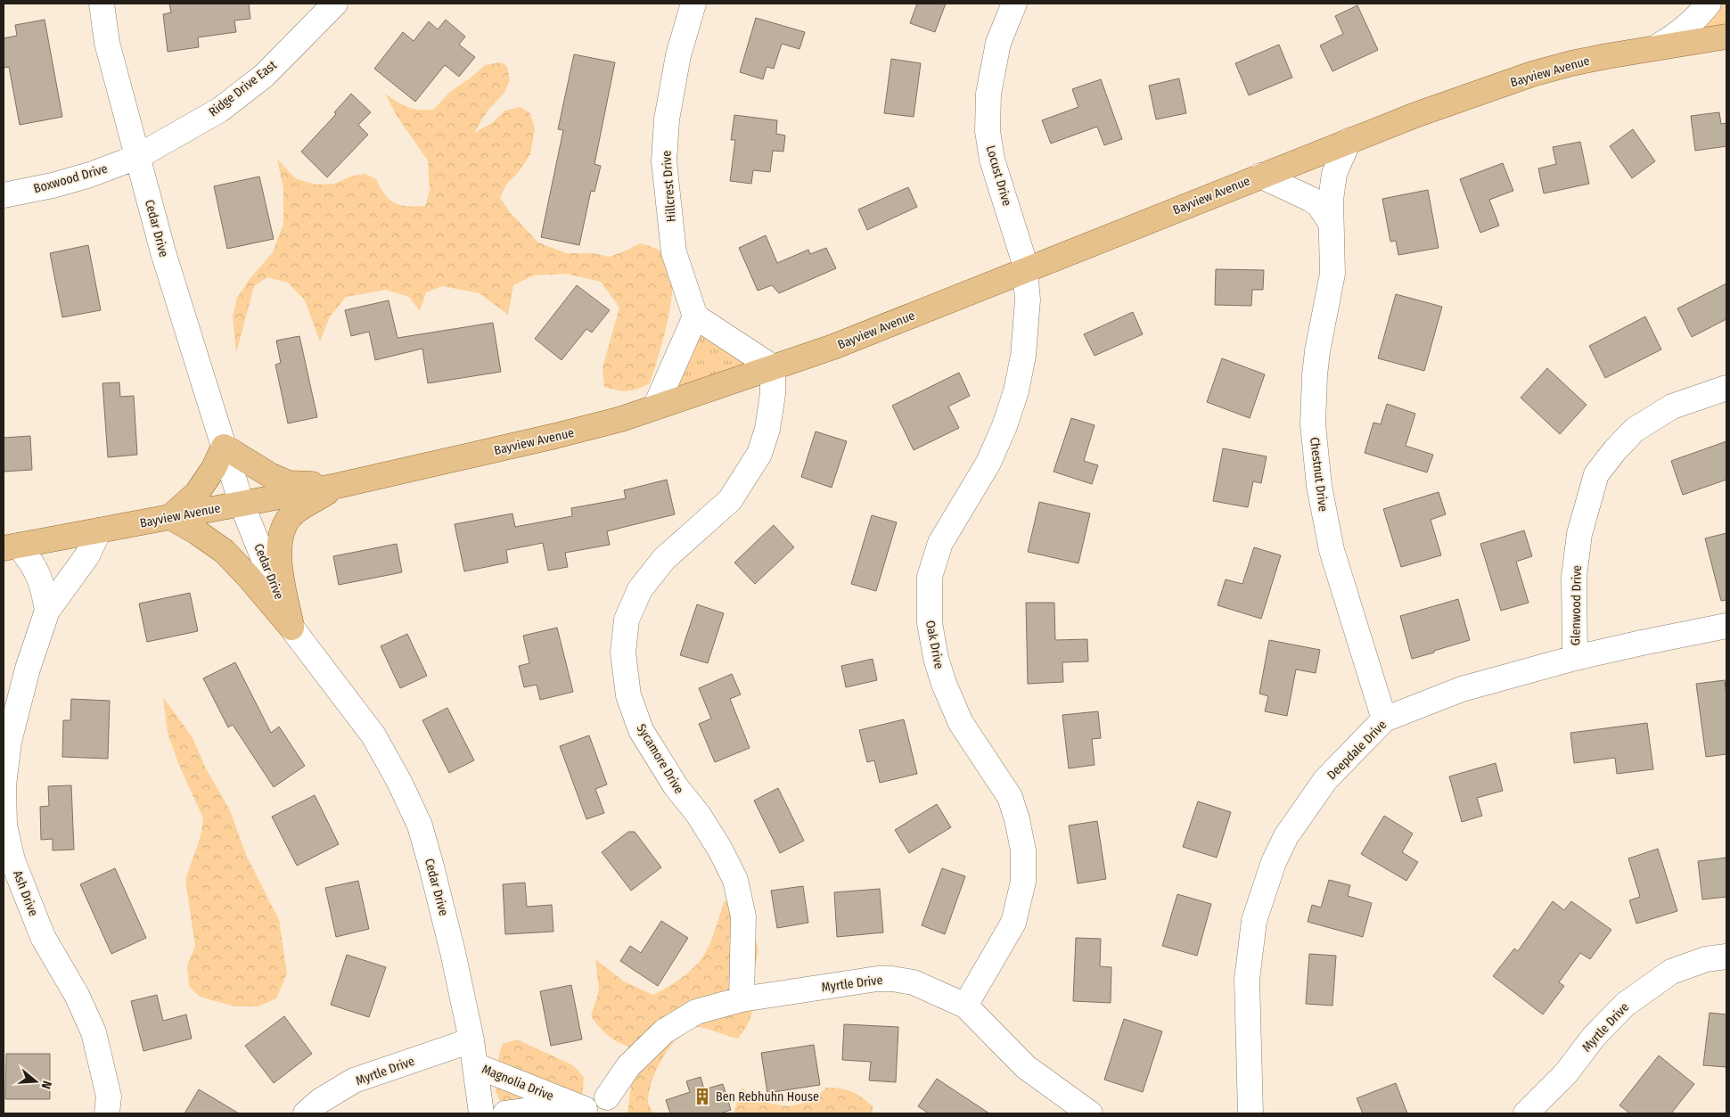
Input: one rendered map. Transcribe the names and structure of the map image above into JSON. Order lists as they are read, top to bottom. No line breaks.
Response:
{"streets":{"main road":["Bayview Avenue"],"street":["Ridge Drive East","Locust Drive","Boxwood Drive","Hillcrest Drive","Cedar Drive","Chestnut Drive","Glenwood Drive","Oak Drive","Deepdale Drive","Sycamore Drive","Ash Drive","Myrtle Drive","Magnolia Drive"]},"crossings":[["Bayview Avenue","Locust Drive"],["Bayview Avenue","Cedar Drive"],["Bayview Avenue","Chestnut Drive"],["Bayview Avenue","Oak Drive"],["Bayview Avenue","Sycamore Drive"],["Bayview Avenue","Ash Drive"],["Ridge Drive East","Boxwood Drive"],["Ridge Drive East","Cedar Drive"],["Locust Drive","Oak Drive"],["Boxwood Drive","Cedar Drive"],["Cedar Drive","Myrtle Drive"],["Cedar Drive","Magnolia Drive"],["Chestnut Drive","Deepdale Drive"],["Glenwood Drive","Deepdale Drive"],["Oak Drive","Myrtle Drive"],["Sycamore Drive","Myrtle Drive"],["Myrtle Drive","Magnolia Drive"]],"places":{"building":["Ben Rebhuhn House"]},"north":"right"}
